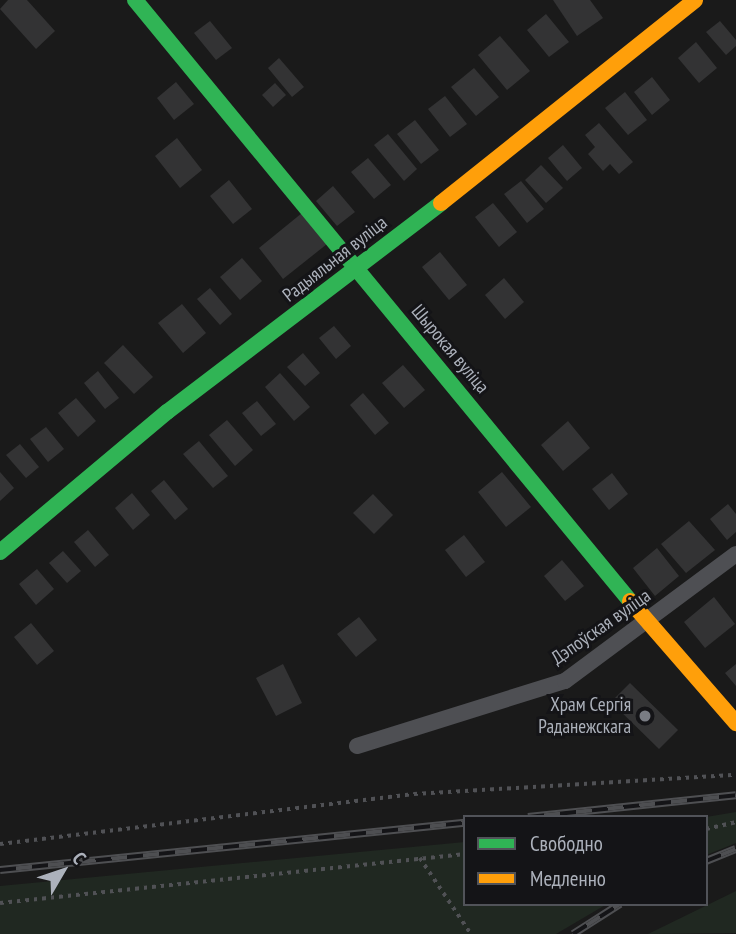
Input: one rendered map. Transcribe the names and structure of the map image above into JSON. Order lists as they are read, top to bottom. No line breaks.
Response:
{"streets":{"street":["Радыяльная вуліца","Шырокая вуліца","Дэпоўская вуліца"]},"crossings":[["Радыяльная вуліца","Шырокая вуліца"],["Шырокая вуліца","Дэпоўская вуліца"]],"places":["Храм Сергія Раданежскага"],"legend":["Свободно","Медленно"],"north":"top right"}
